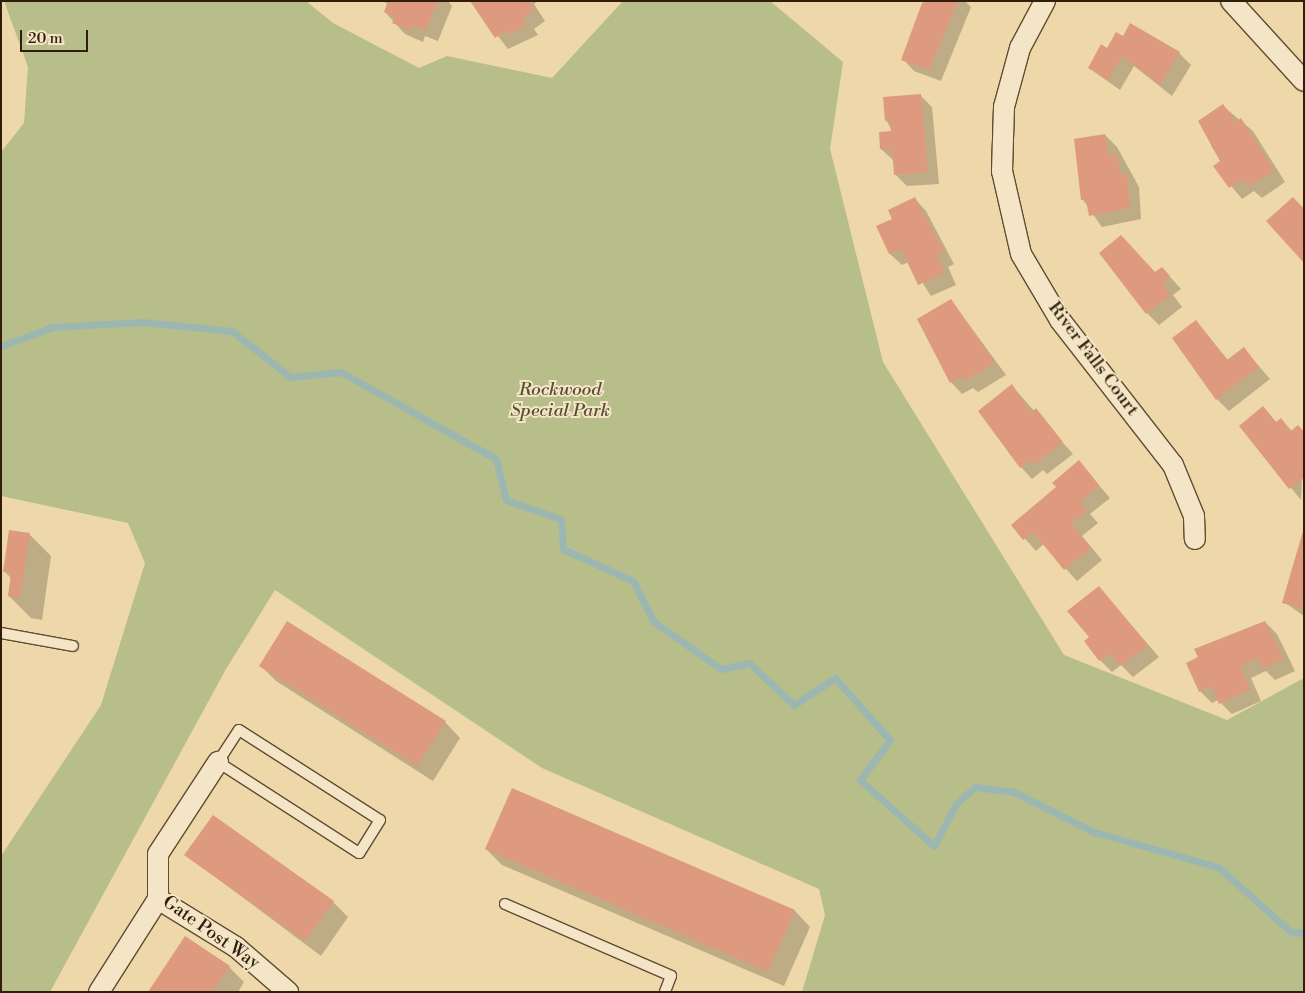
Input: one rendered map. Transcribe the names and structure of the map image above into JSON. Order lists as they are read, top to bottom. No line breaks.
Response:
{"streets":{"street":["River Falls Court","Gate Post Way"]},"parks":["Rockwood Special Park"],"scale_bar":"20 m"}
